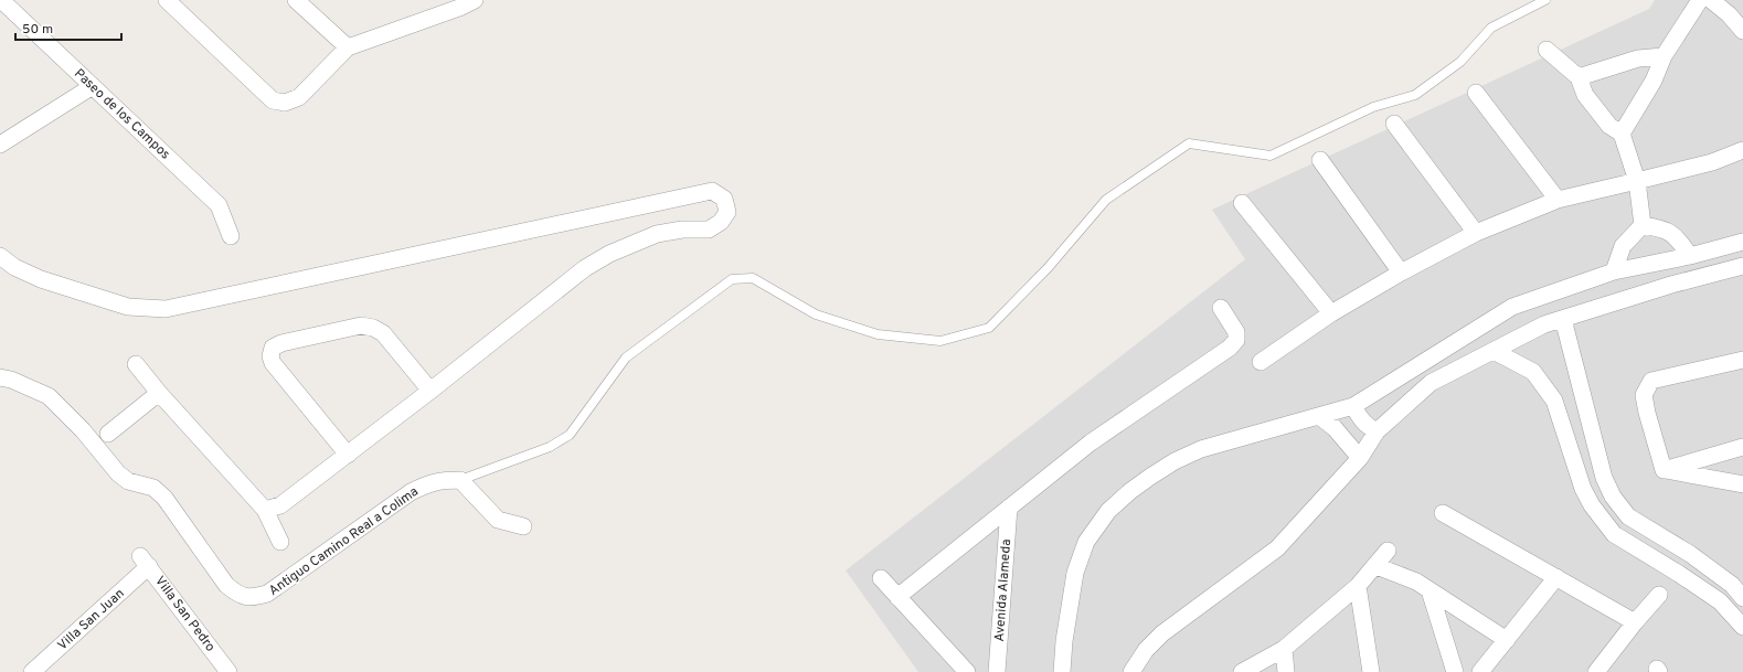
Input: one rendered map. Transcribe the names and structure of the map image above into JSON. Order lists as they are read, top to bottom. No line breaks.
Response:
{"streets":{"street":["Paseo de los Campos","Antiguo Camino Real a Colima","Avenida Alameda","Villa San Pedro","Villa San Juan"]},"crossings":[["Villa San Pedro","Villa San Juan"]],"scale_bar":"50 m"}
